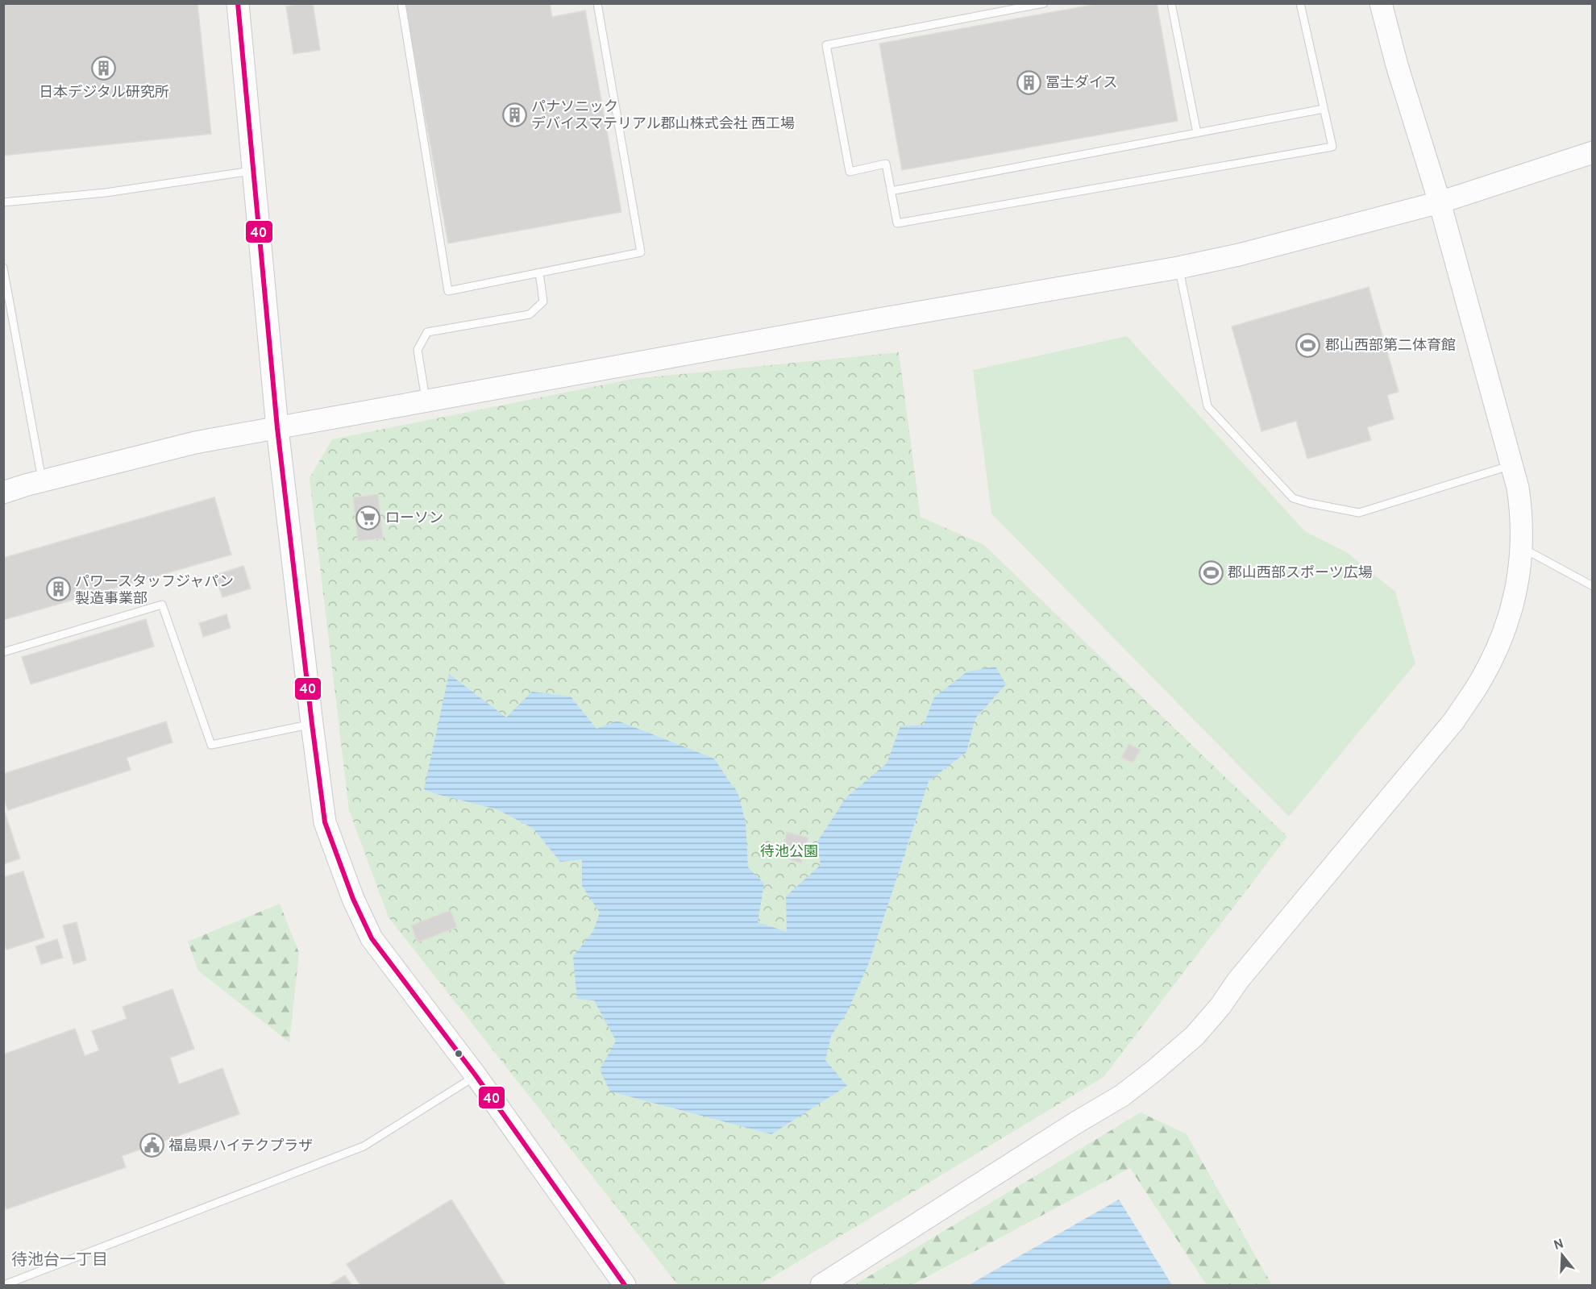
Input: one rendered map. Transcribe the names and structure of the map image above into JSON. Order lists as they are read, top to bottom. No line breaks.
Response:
{"districts":["待池台一丁目"],"parks":["待池公園"],"places":{"building":["日本デジタル研究所","冨士ダイス","パナソニック デバイスマテリアル郡山株式会社 西工場","パワースタッフジャパン 製造事業部"],"sports":["郡山西部第二体育館","郡山西部スポーツ広場"],"supermarket":["ローソン"],"public building":["福島県ハイテクプラザ"]},"lines":["transit line 40"],"north":"top"}
